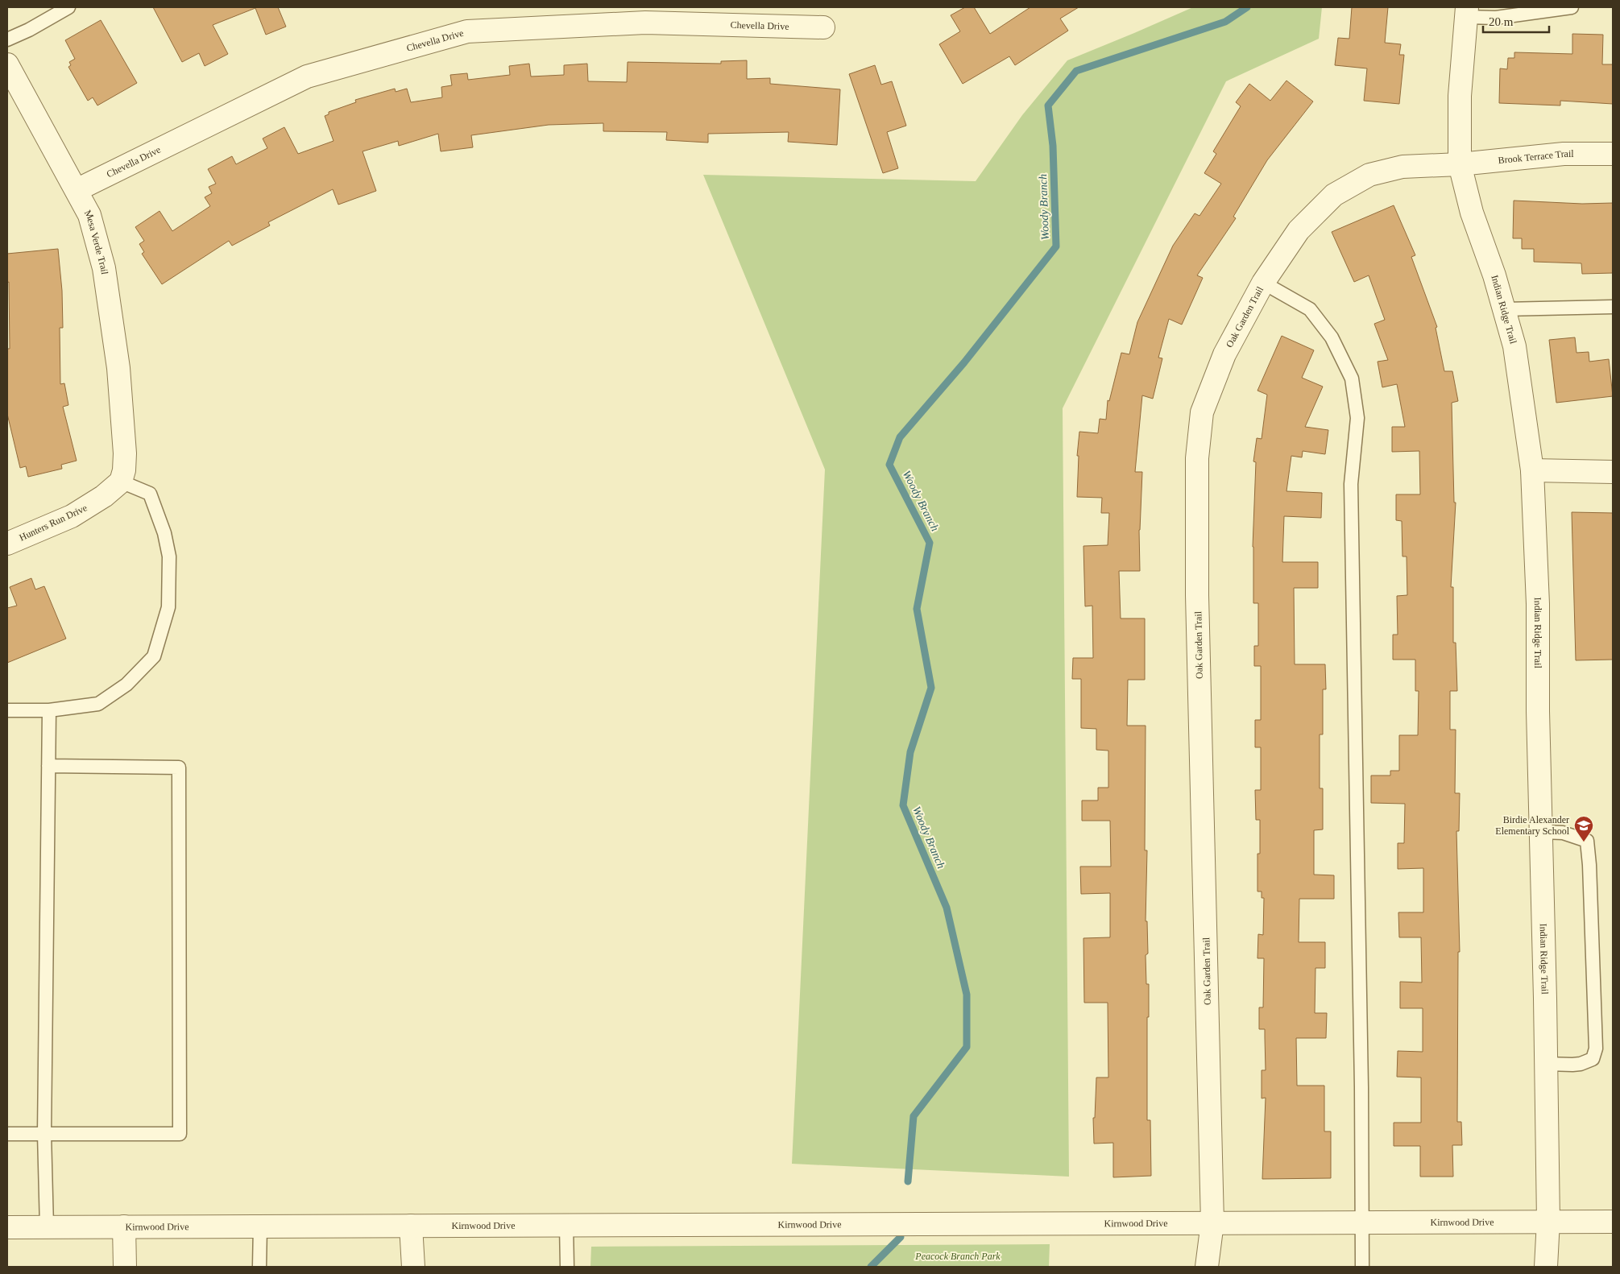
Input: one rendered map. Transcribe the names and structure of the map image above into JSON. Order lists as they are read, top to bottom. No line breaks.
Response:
{"streets":{"street":["Chevella Drive","Brook Terrace Trail","Mesa Verde Trail","Indian Ridge Trail","Oak Garden Trail","Hunters Run Drive","Kirnwood Drive"]},"crossings":[["Chevella Drive","Mesa Verde Trail"],["Brook Terrace Trail","Indian Ridge Trail"],["Brook Terrace Trail","Oak Garden Trail"],["Mesa Verde Trail","Hunters Run Drive"],["Indian Ridge Trail","Oak Garden Trail"],["Indian Ridge Trail","Kirnwood Drive"],["Oak Garden Trail","Kirnwood Drive"]],"water":["Woody Branch"],"parks":["Peacock Branch Park"],"places":{"school or university":["Birdie Alexander Elementary School"]},"scale_bar":"20 m"}
